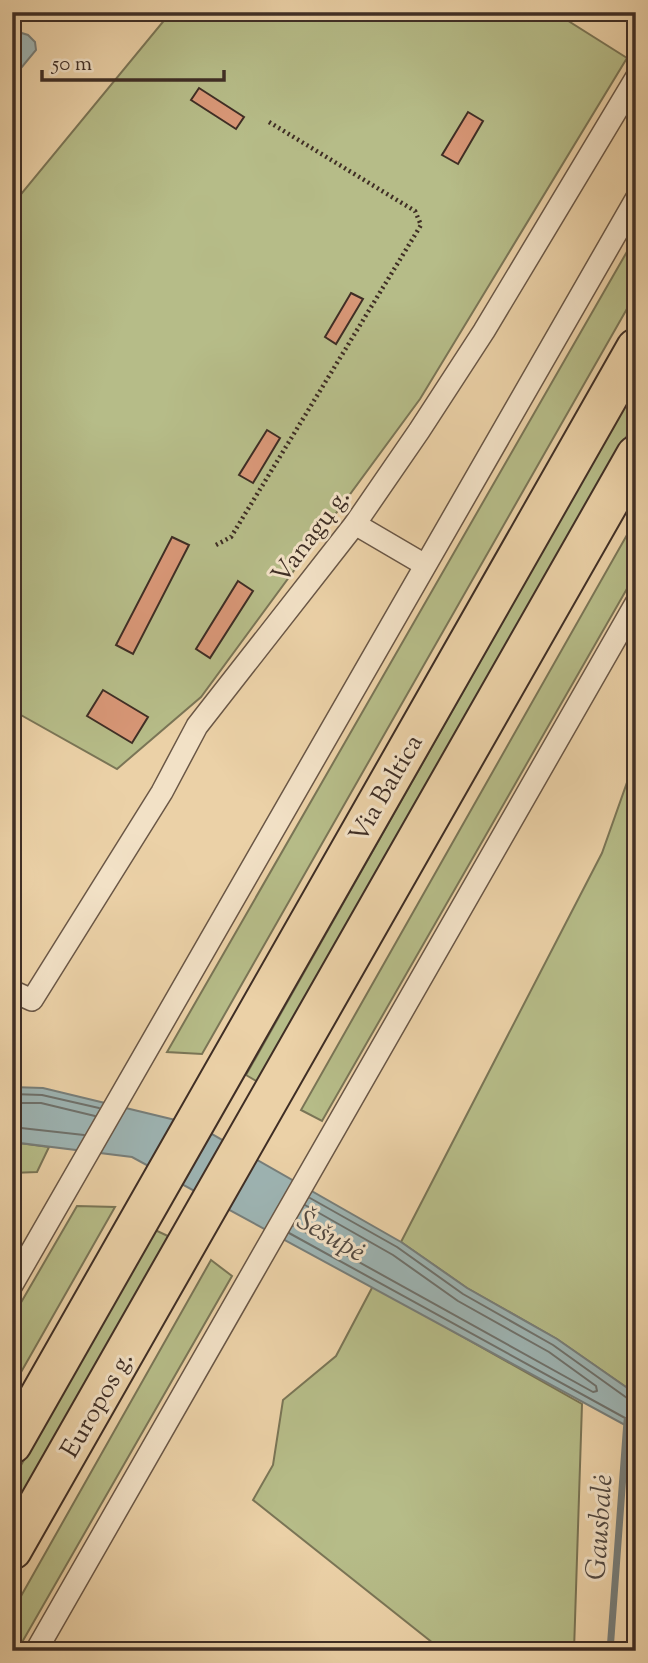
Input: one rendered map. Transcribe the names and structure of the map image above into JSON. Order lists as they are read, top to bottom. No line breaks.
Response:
{"streets":{"highway":["Via Baltica","Europos g."],"street":["Vanagų g."]},"crossings":[["Via Baltica","Europos g."]],"water":["Šešupė","Gausbalė"],"scale_bar":"50 m"}
